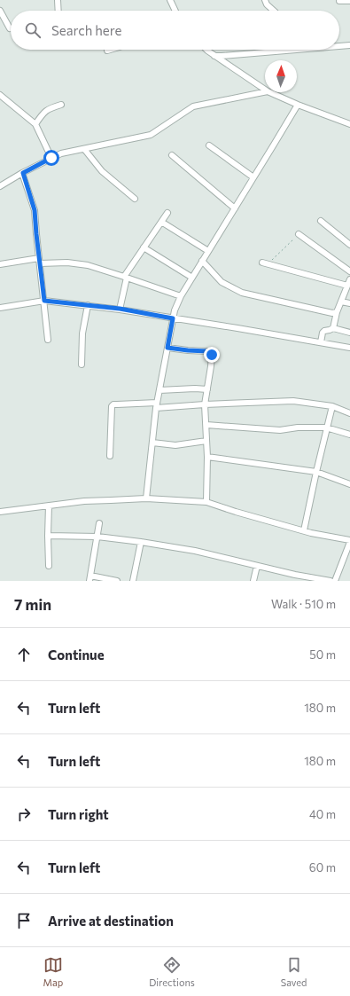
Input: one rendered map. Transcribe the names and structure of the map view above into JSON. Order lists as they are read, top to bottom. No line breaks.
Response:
{"north":"top","page":{"search":"Search here","heading":["7 min","Walk · 510 m"],"list":[["Continue","50 m"],["Turn left","180 m"],["Turn left","180 m"],["Turn right","40 m"],["Turn left","60 m"],"Arrive at destination"],"nav":["Map","Directions","Saved"]}}
